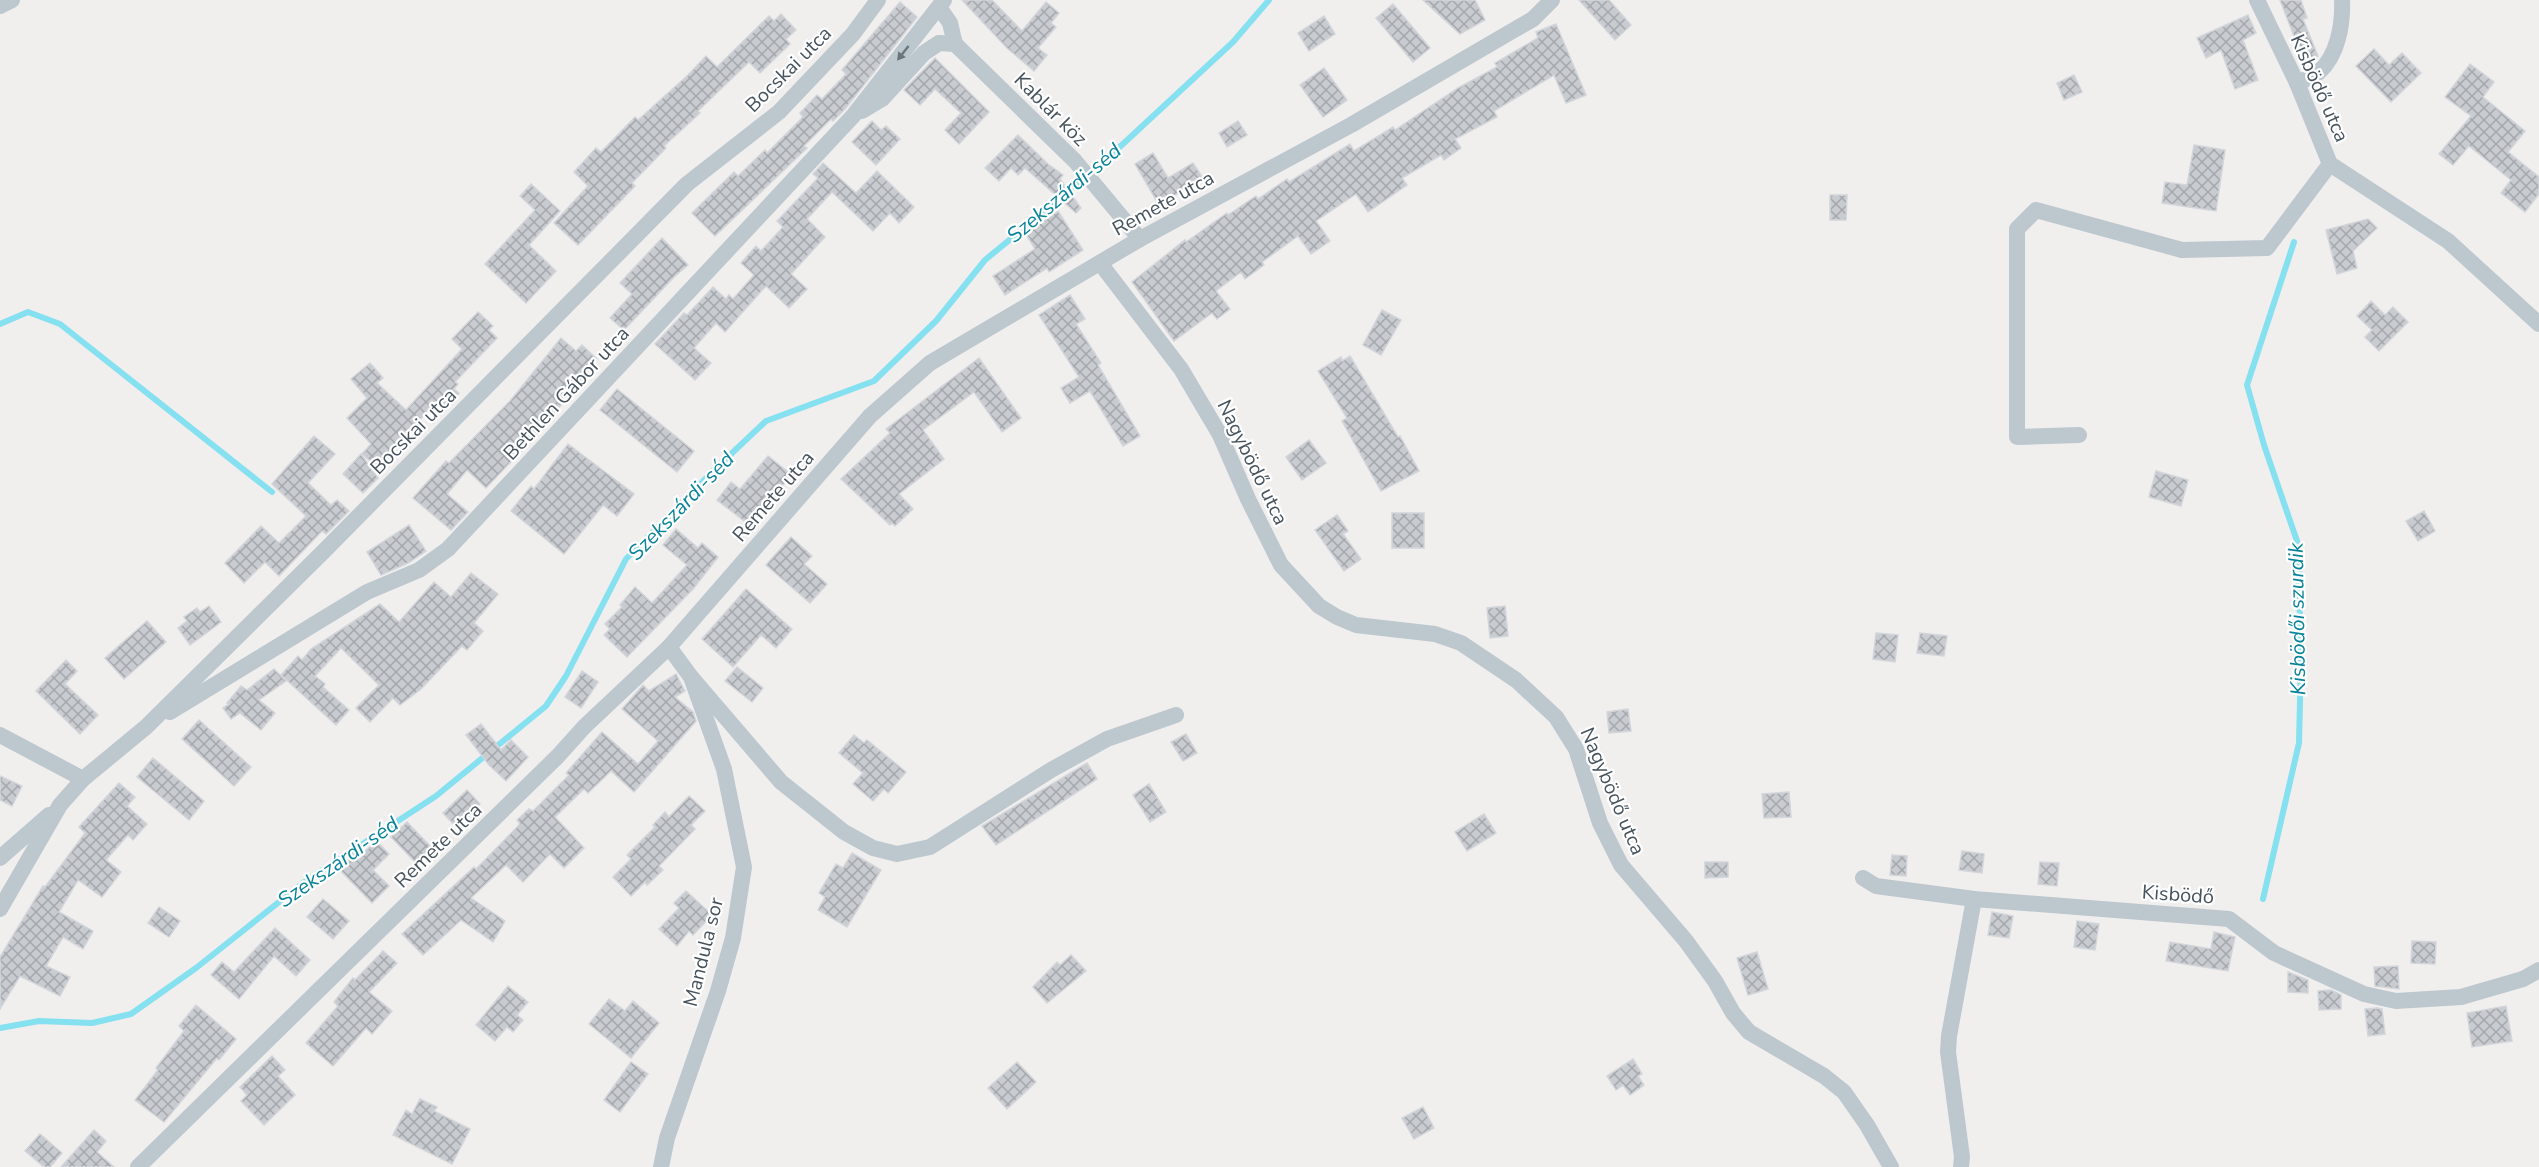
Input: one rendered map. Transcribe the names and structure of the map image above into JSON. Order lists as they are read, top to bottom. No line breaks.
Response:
{"streets":{"street":["Bocskai utca","Kisbödő utca","Kablár köz","Remete utca","Bethlen Gábor utca","Nagybödő utca","Kisbödő","Mandula sor"]},"crossings":[["Bocskai utca","Bethlen Gábor utca"],["Kablár köz","Remete utca"],["Kablár köz","Bethlen Gábor utca"],["Remete utca","Nagybödő utca"],["Remete utca","Mandula sor"]],"water":["Szekszárdi-séd","Kisbödői szurdik"]}
